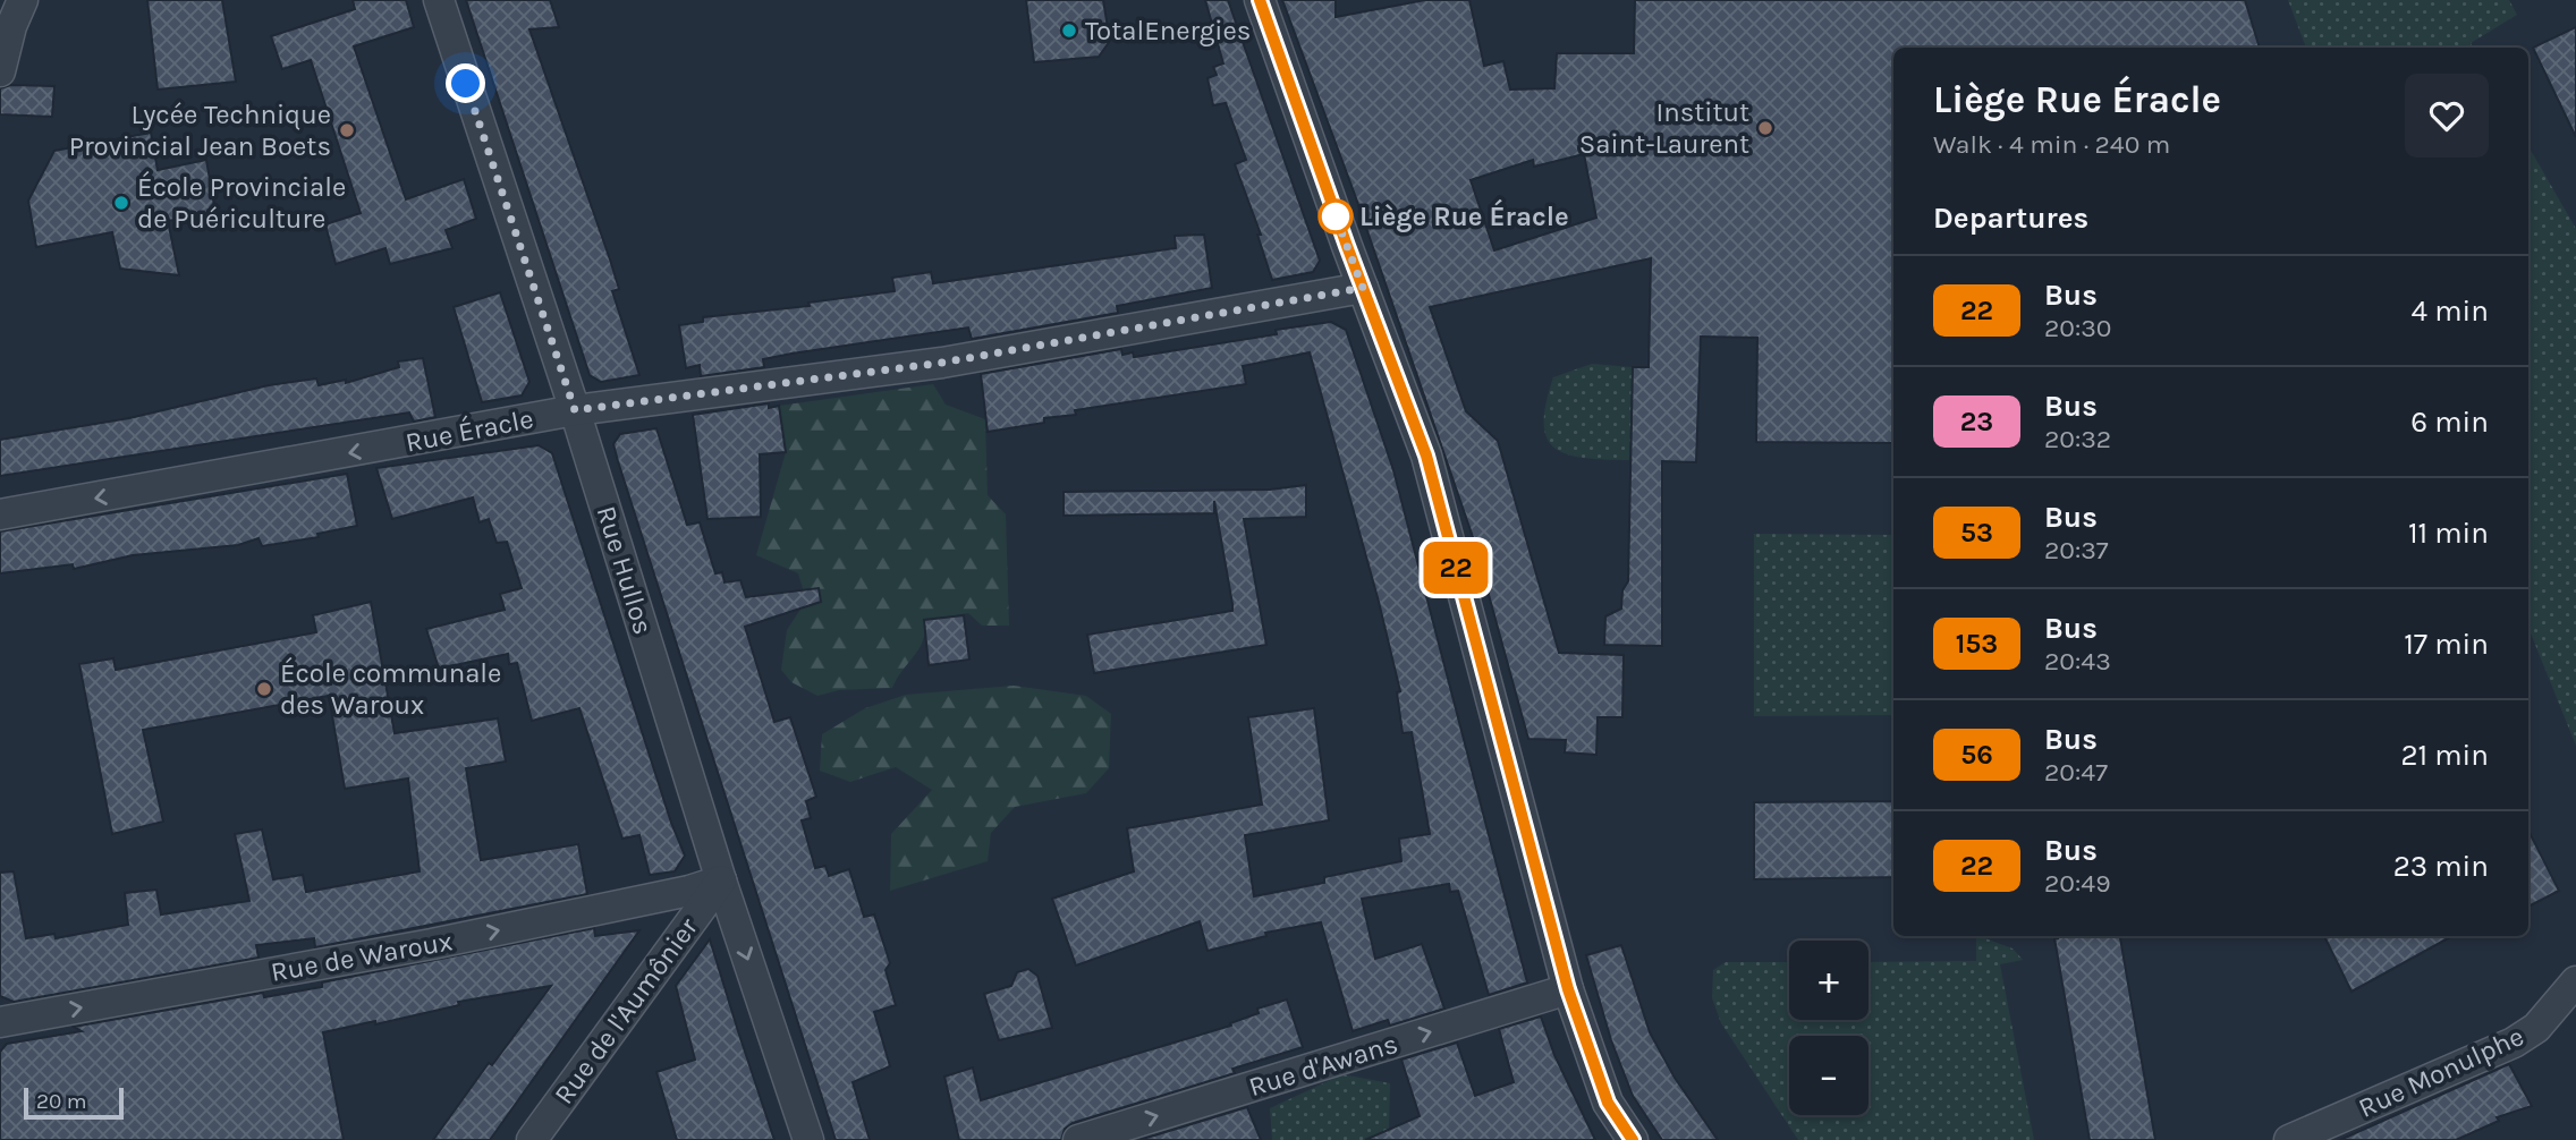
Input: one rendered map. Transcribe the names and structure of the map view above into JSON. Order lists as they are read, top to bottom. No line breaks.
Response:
{"streets":{"street":["Rue Éracle","Rue Hullos","Rue de Waroux","Rue de l'Aumônier","Rue d'Awans","Rue Monulphe"]},"crossings":[["Rue Éracle","Rue Hullos"],["Rue Hullos","Rue de Waroux"],["Rue Hullos","Rue de l'Aumônier"],["Rue de Waroux","Rue de l'Aumônier"]],"one_way":["Rue Éracle","Rue de Waroux","Rue d'Awans"],"places":["TotalEnergies","Institut Saint-Laurent","Lycée Technique Provincial Jean Boets","École Provinciale de Puériculture","Liège Rue Éracle","École communale des Waroux"],"lines":["bus line 22"],"scale_bar":"20 m","page":{"on_map":"22","heading":[["Liège Rue Éracle","Walk · 4 min · 240 m"],"Departures"],"list":[{"mark":"22","name":"Bus","note":"20:30","value":"4 min"},{"mark":"23","name":"Bus","note":"20:32","value":"6 min"},{"mark":"53","name":"Bus","note":"20:37","value":"11 min"},{"mark":"153","name":"Bus","note":"20:43","value":"17 min"},{"mark":"56","name":"Bus","note":"20:47","value":"21 min"},{"mark":"22","name":"Bus","note":"20:49","value":"23 min"}],"map_buttons":["+","−"],"scale":"20 m"}}
